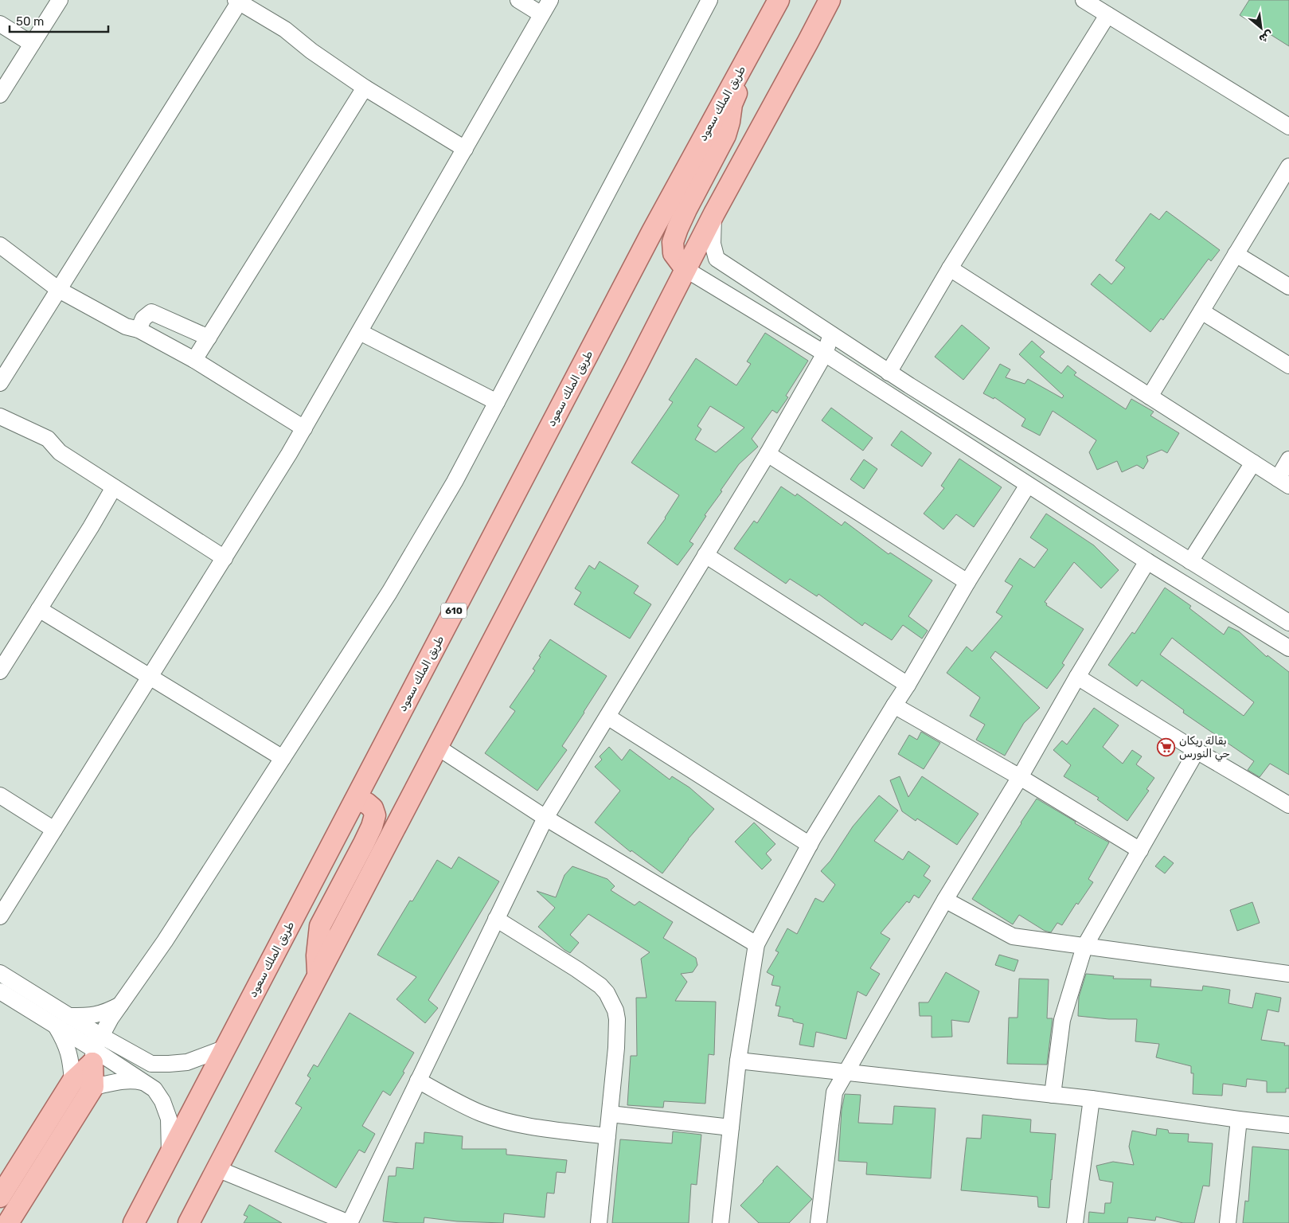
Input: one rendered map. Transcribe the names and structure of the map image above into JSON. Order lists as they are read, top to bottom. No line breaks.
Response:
{"streets":{"main road":["طريق الملك سعود","610"]},"places":{"supermarket":["بقالة ريكان حي النورس"]},"scale_bar":"50 m","north":"bottom right"}
